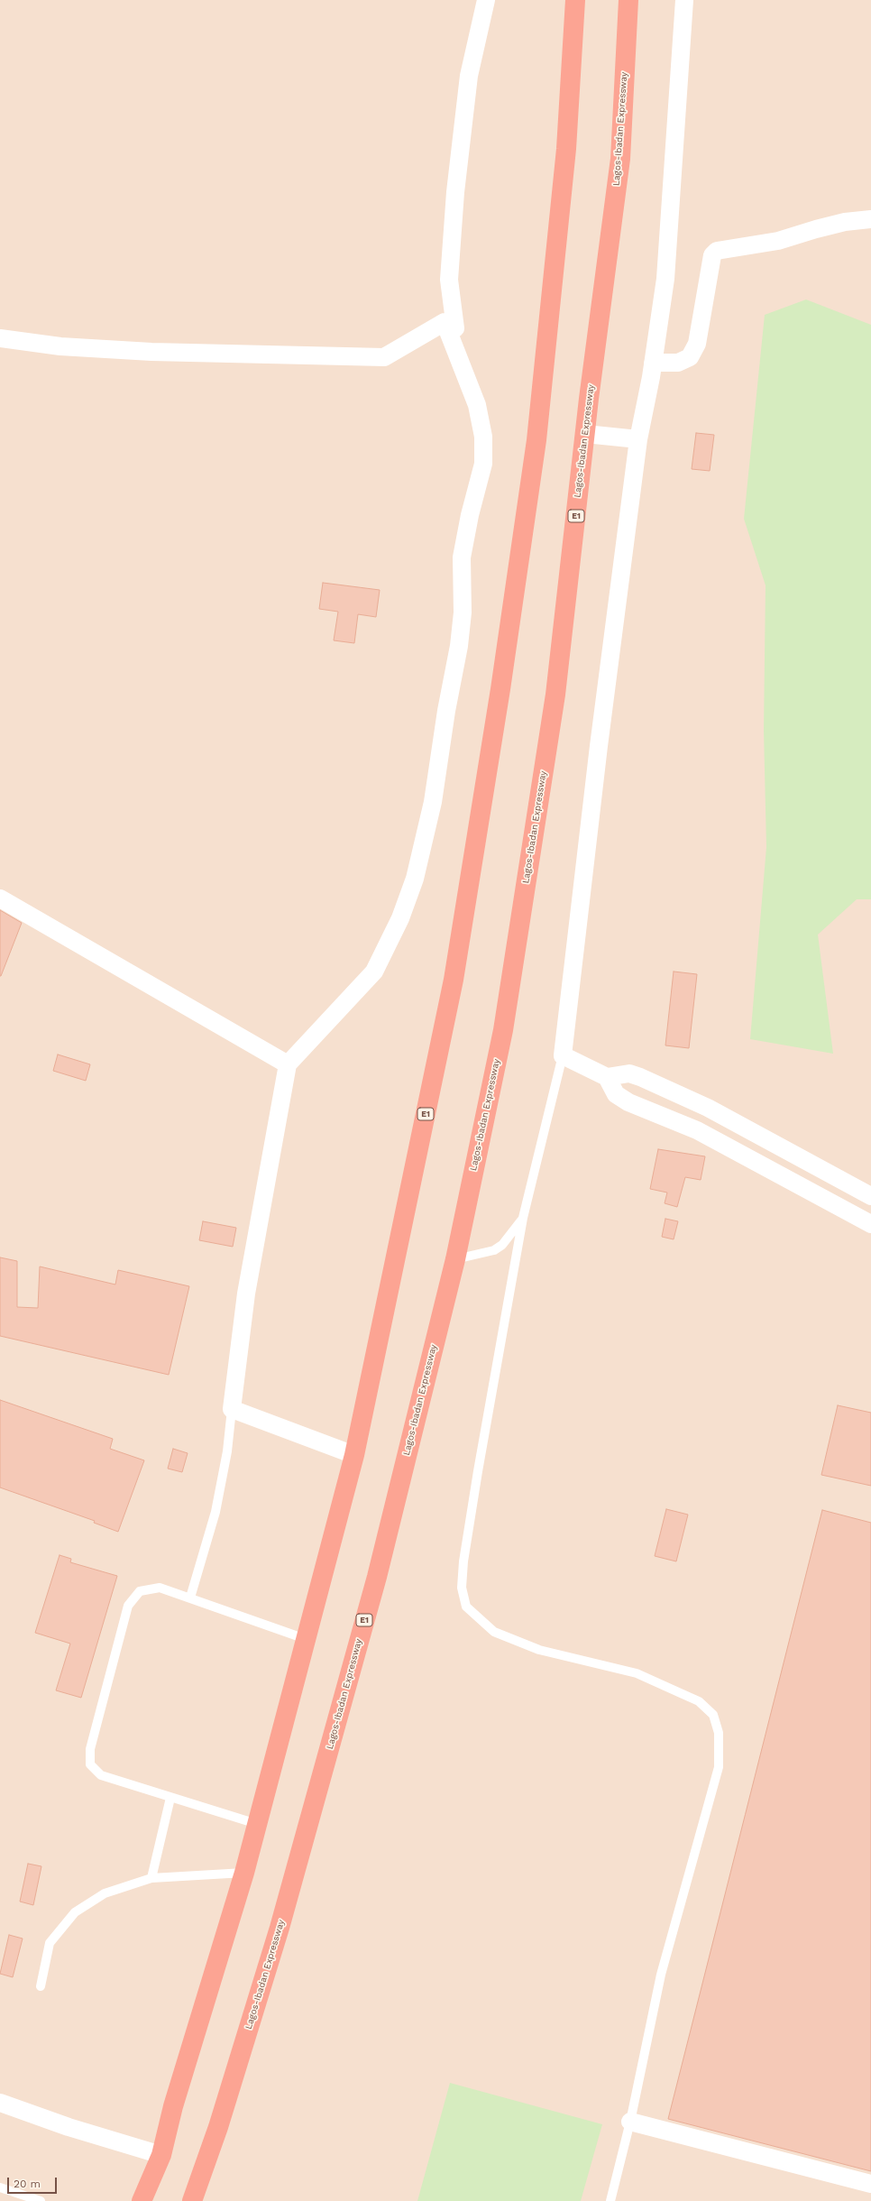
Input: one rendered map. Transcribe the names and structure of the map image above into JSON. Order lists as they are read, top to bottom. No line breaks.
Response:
{"streets":{"highway":["Lagos-Ibadan Expressway","E1"]},"scale_bar":"20 m"}
